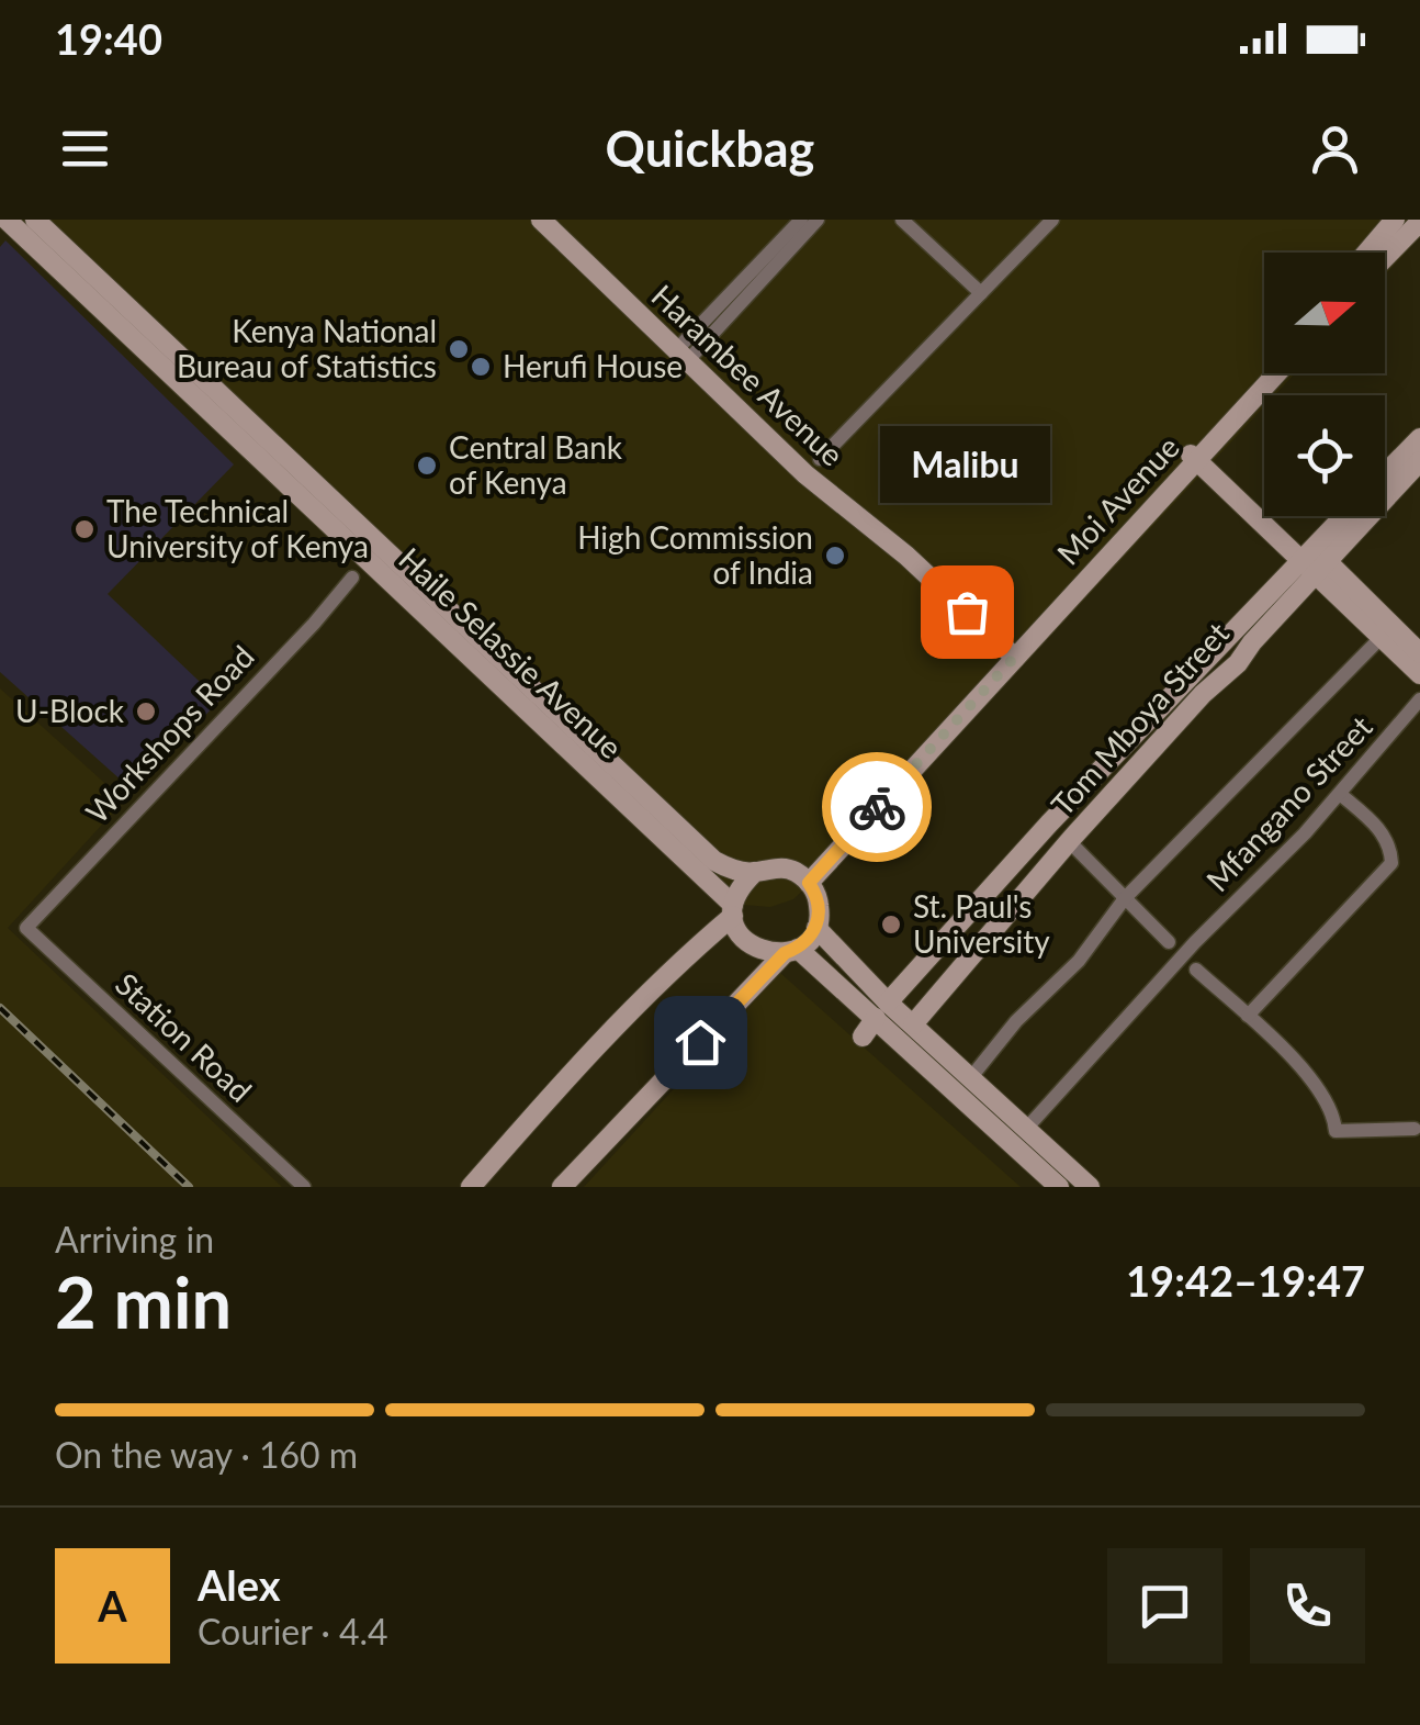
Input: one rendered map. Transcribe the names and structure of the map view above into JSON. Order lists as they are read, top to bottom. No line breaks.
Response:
{"streets":{"main road":["Harambee Avenue","Moi Avenue","Haile Selassie Avenue","Tom Mboya Street"],"street":["Workshops Road","Mfangano Street","Station Road"]},"crossings":[["Harambee Avenue","Moi Avenue"],["Moi Avenue","Haile Selassie Avenue"],["Haile Selassie Avenue","Tom Mboya Street"],["Workshops Road","Station Road"]],"places":["Kenya National Bureau of Statistics","Herufi House","Central Bank of Kenya","The Technical University of Kenya","High Commission of India","Malibu","U-Block","St. Paul's University"],"north":"right","page":{"status":"19:40","header":"Quickbag","bubble":"Malibu","heading":["2 min","Arriving in","19:42–19:47"],"panel":["Alex","Courier · 4.4"],"bar":"On the way · 160 m","round":"A"}}
